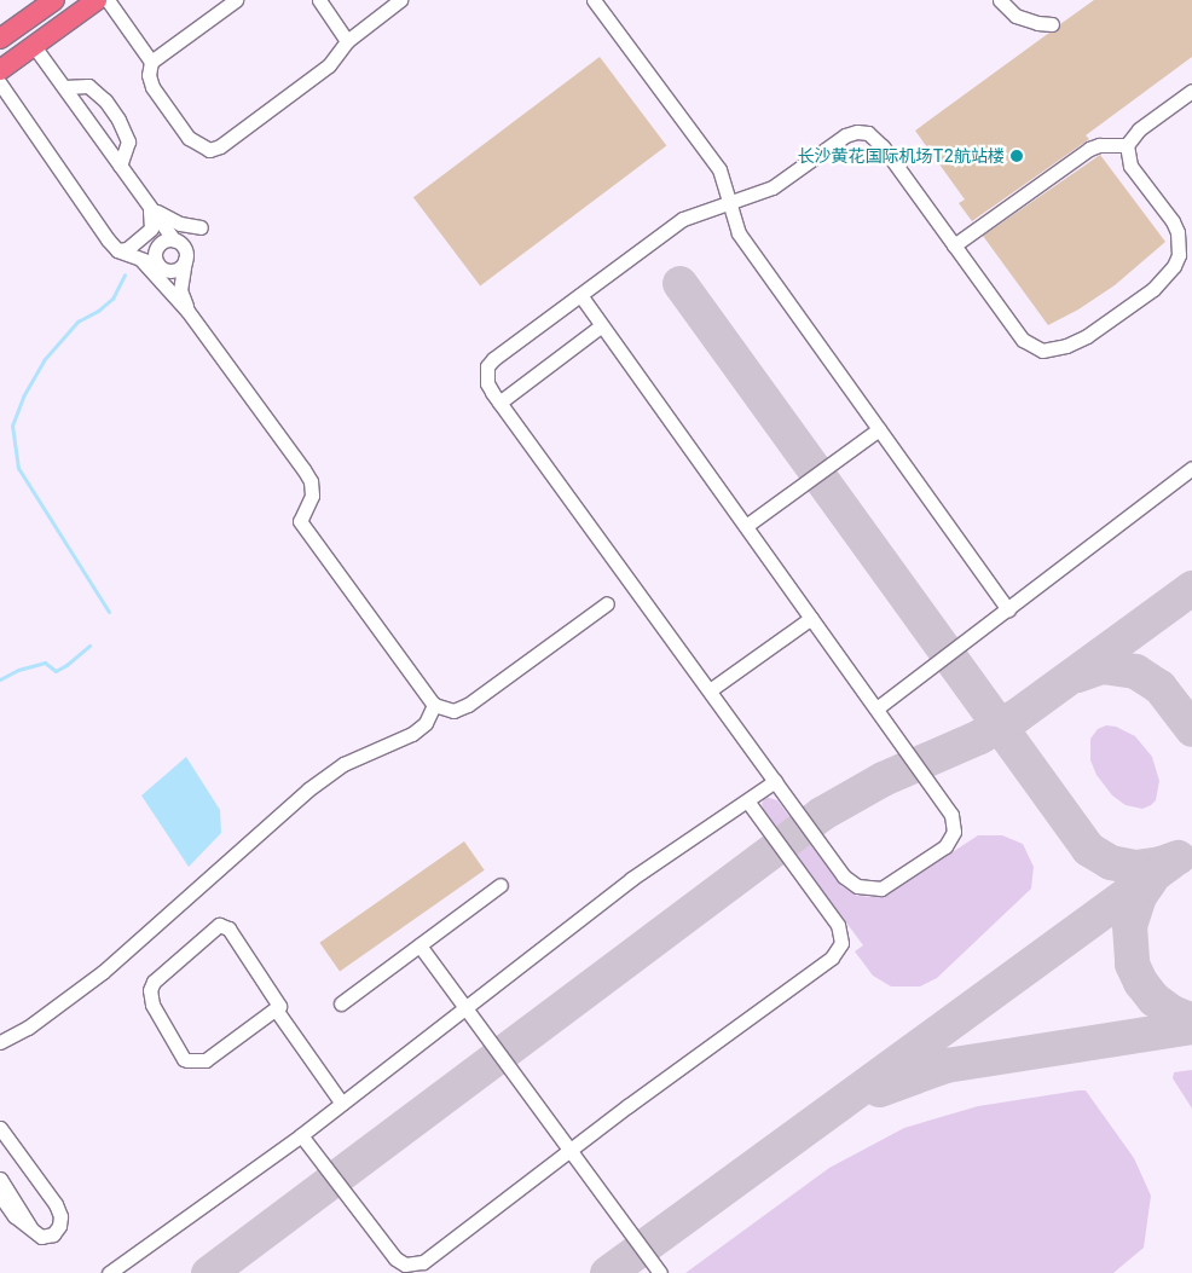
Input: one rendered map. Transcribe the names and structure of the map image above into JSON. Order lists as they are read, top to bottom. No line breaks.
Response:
{"places":["长沙黄花国际机场T2航站楼"]}
